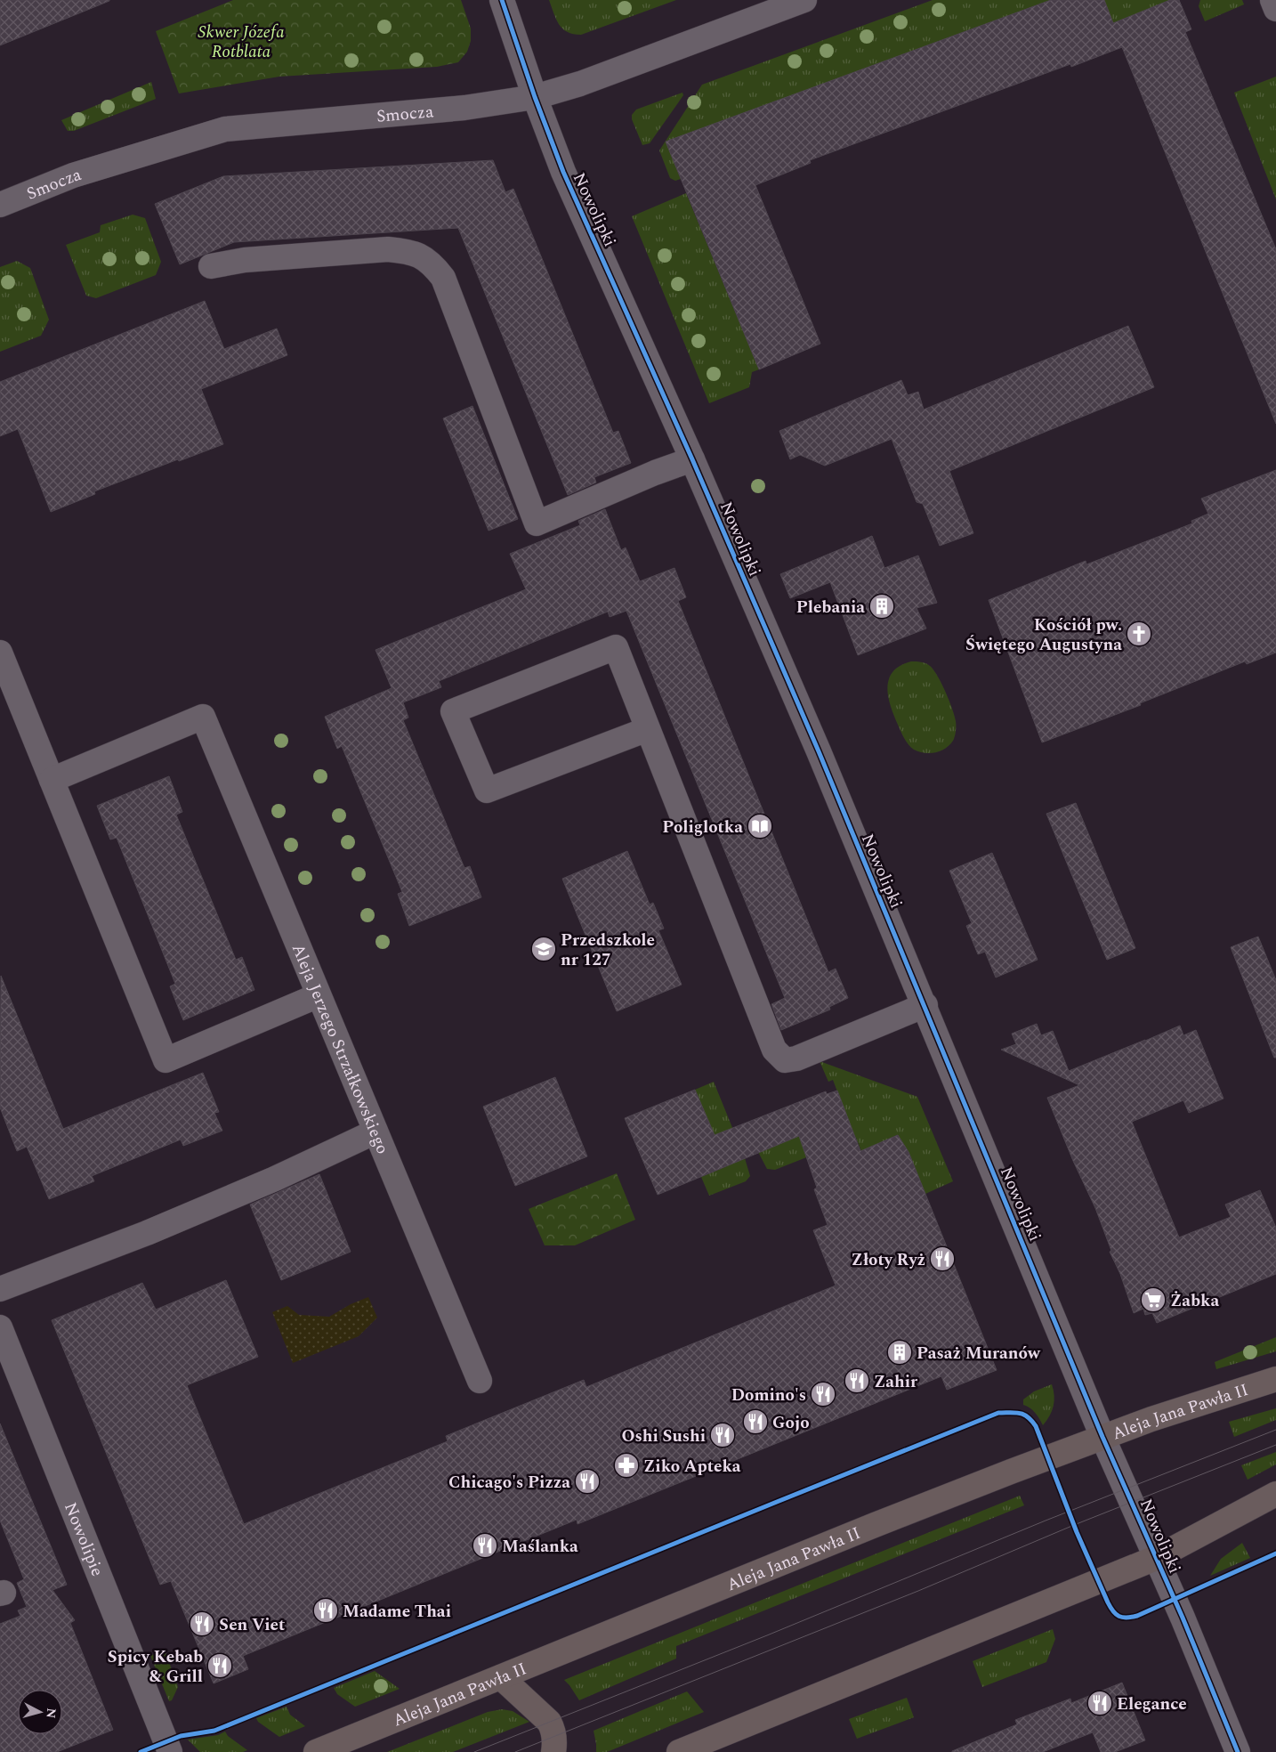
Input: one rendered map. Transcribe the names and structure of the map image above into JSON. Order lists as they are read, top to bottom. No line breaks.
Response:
{"streets":{"main road":["Aleja Jana Pawła II"],"street":["Smocza","Nowolipki","Aleja Jerzego Strzałkowskiego","Nowolipie"]},"crossings":[["Smocza","Nowolipki"],["Nowolipki","Aleja Jana Pawła II"]],"parks":["Skwer Józefa Rotblata"],"places":{"building":["Plebania","Pasaż Muranów"],"church":["Kościół pw. Świętego Augustyna"],"library":["Poliglotka"],"school or university":["Przedszkole nr 127"],"restaurant":["Złoty Ryż","Zahir","Domino's","Gojo","Oshi Sushi","Chicago's Pizza","Maślanka","Madame Thai","Sen Viet","Spicy Kebab & Grill","Elegance"],"supermarket":["Żabka"],"pharmacy":["Ziko Apteka"]},"north":"right"}
